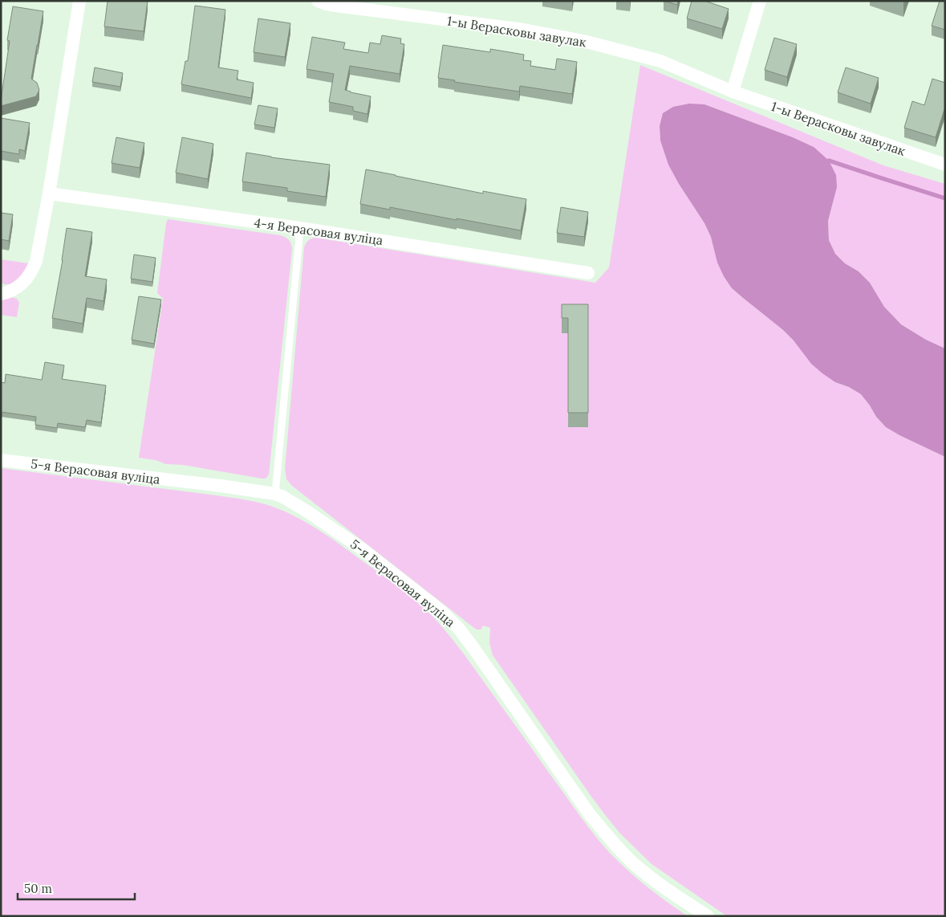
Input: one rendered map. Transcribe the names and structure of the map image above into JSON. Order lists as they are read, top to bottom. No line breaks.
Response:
{"streets":{"street":["1-ы Верасковы завулак","4-я Верасовая вуліца","5-я Верасовая вуліца"]},"scale_bar":"50 m"}
